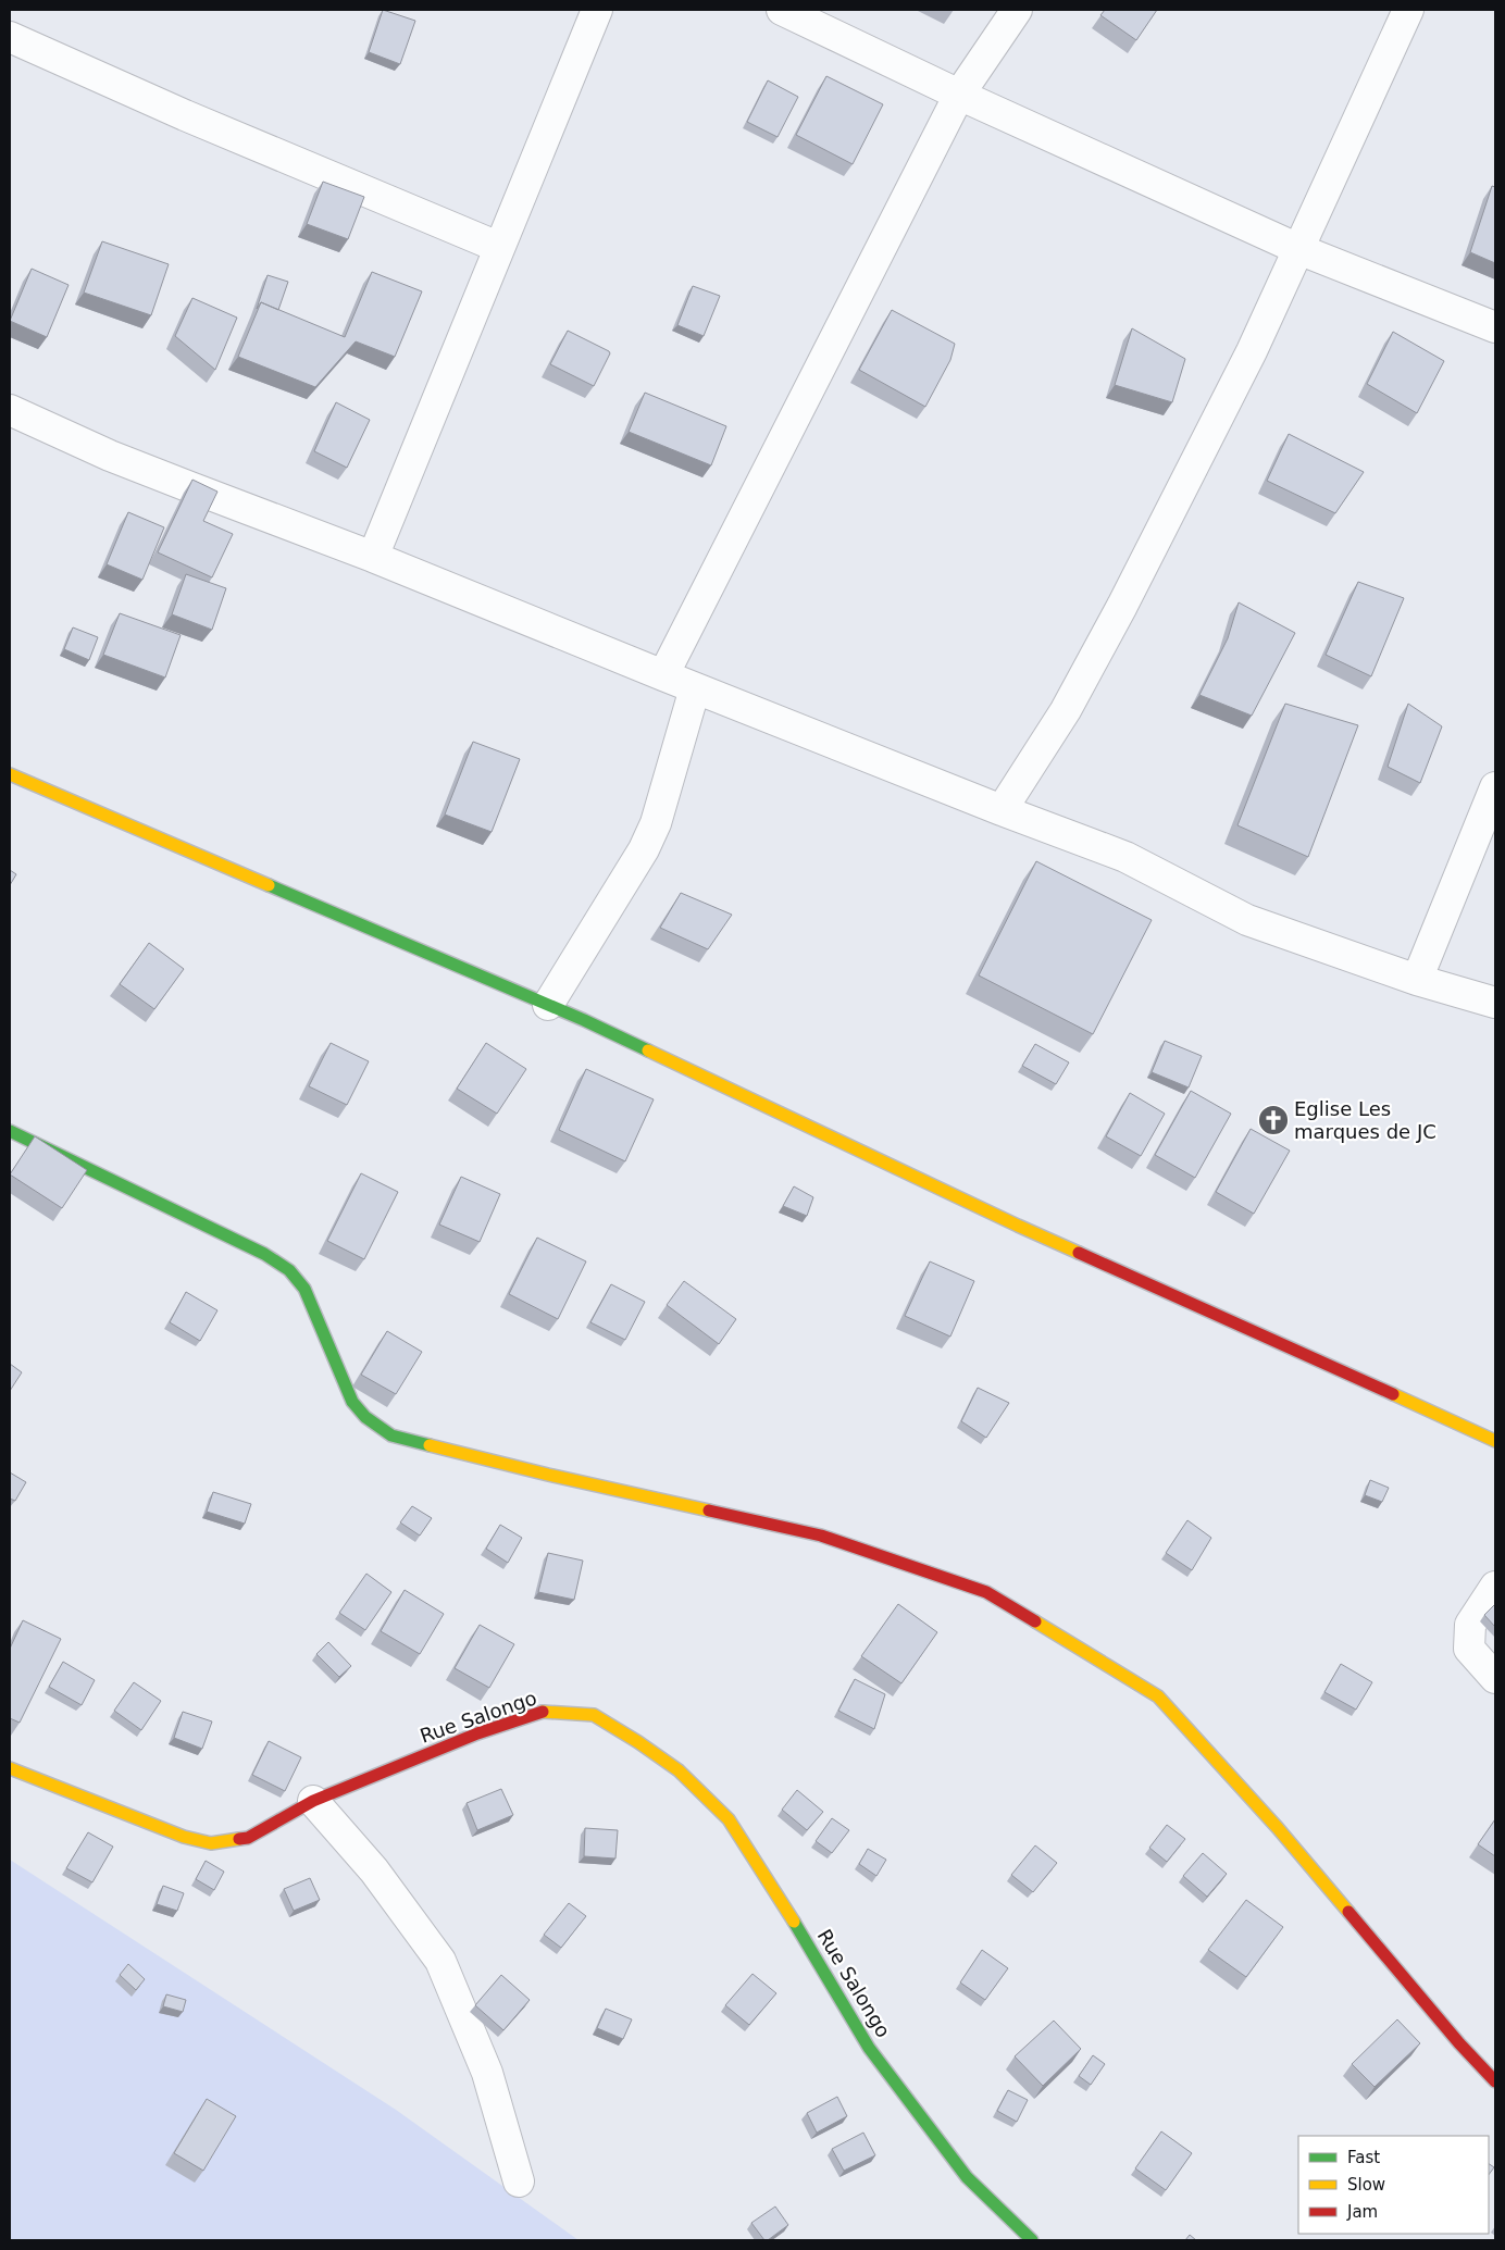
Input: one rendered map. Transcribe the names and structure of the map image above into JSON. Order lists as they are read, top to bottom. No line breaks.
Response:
{"streets":{"street":["Rue Salongo"]},"places":{"church":["Eglise Les marques de JC"]},"legend":["Fast","Slow","Jam"]}
